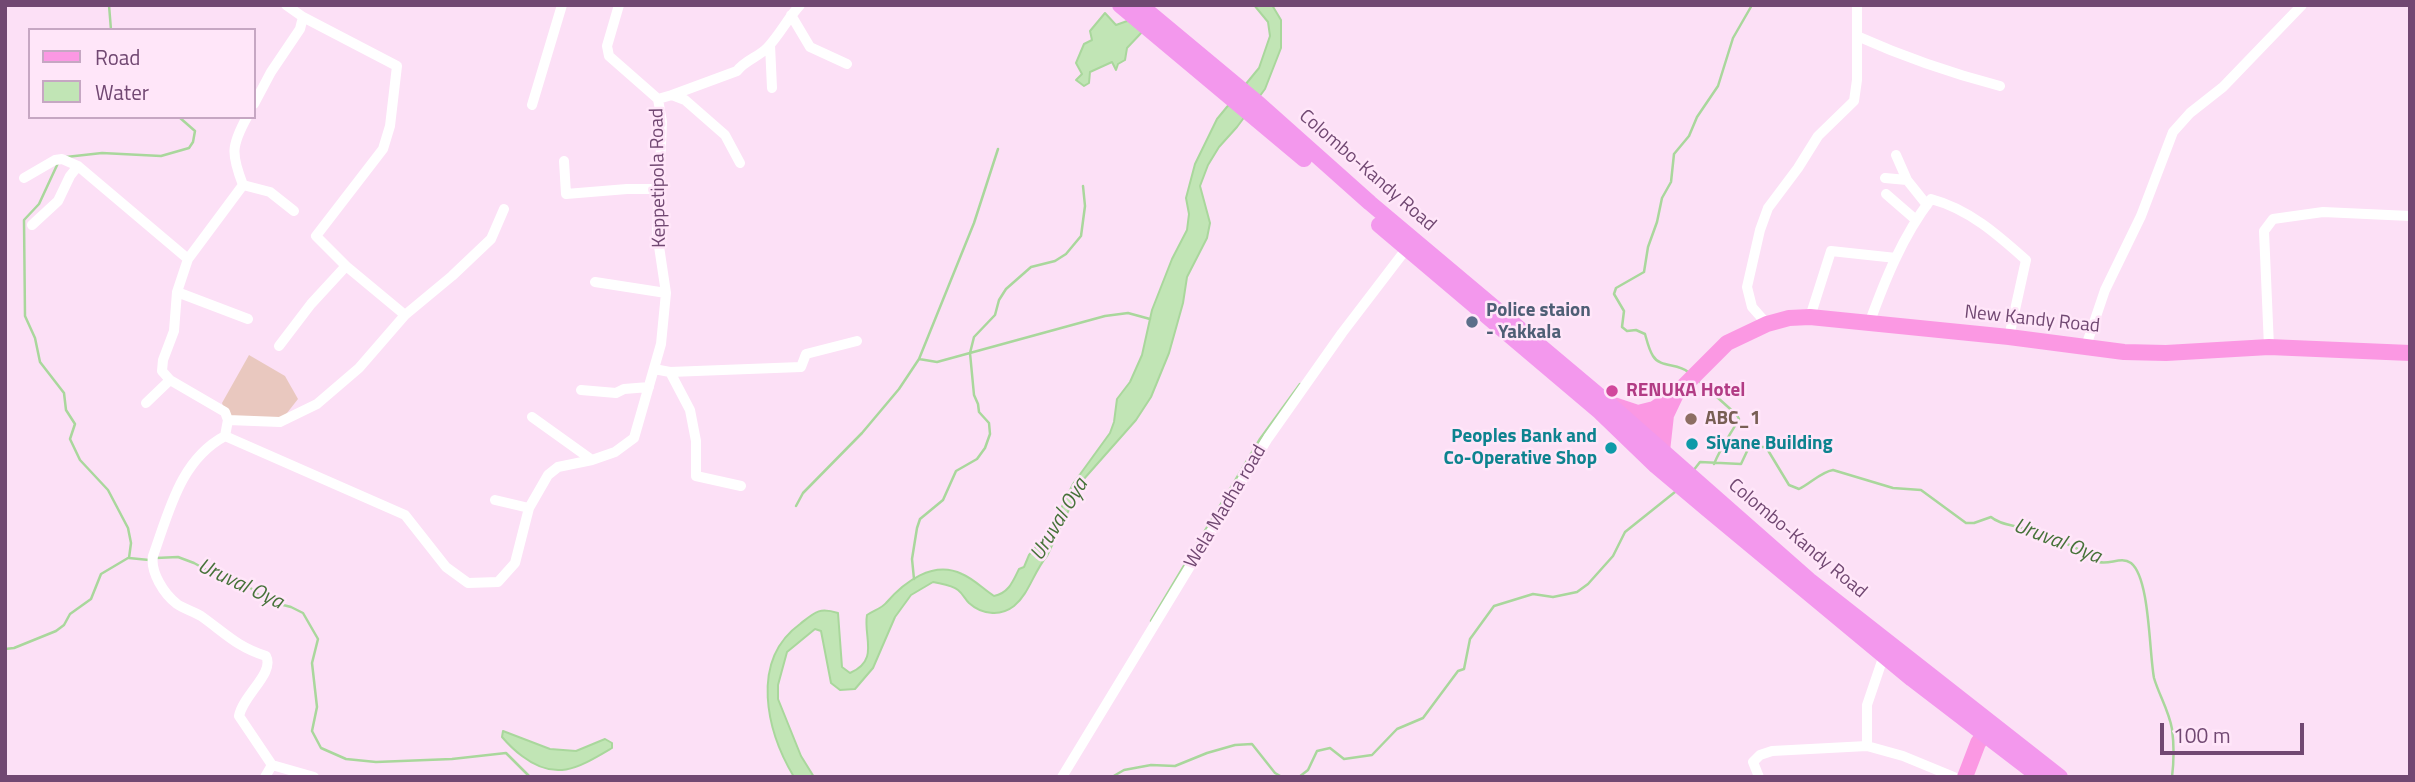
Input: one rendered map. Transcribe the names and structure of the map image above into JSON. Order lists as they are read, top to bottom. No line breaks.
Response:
{"streets":{"highway":["Colombo-Kandy Road"],"main road":["New Kandy Road"],"street":["Keppetipola Road","Wela Madha road"]},"crossings":[["Colombo-Kandy Road","New Kandy Road"],["Colombo-Kandy Road","Wela Madha road"]],"water":["Uruval Oya"],"places":["Police staion - Yakkala","RENUKA Hotel","ABC_1","Siyane Building","Peoples Bank and Co-Operative Shop"],"legend":["Road","Water"],"scale_bar":"100 m"}
